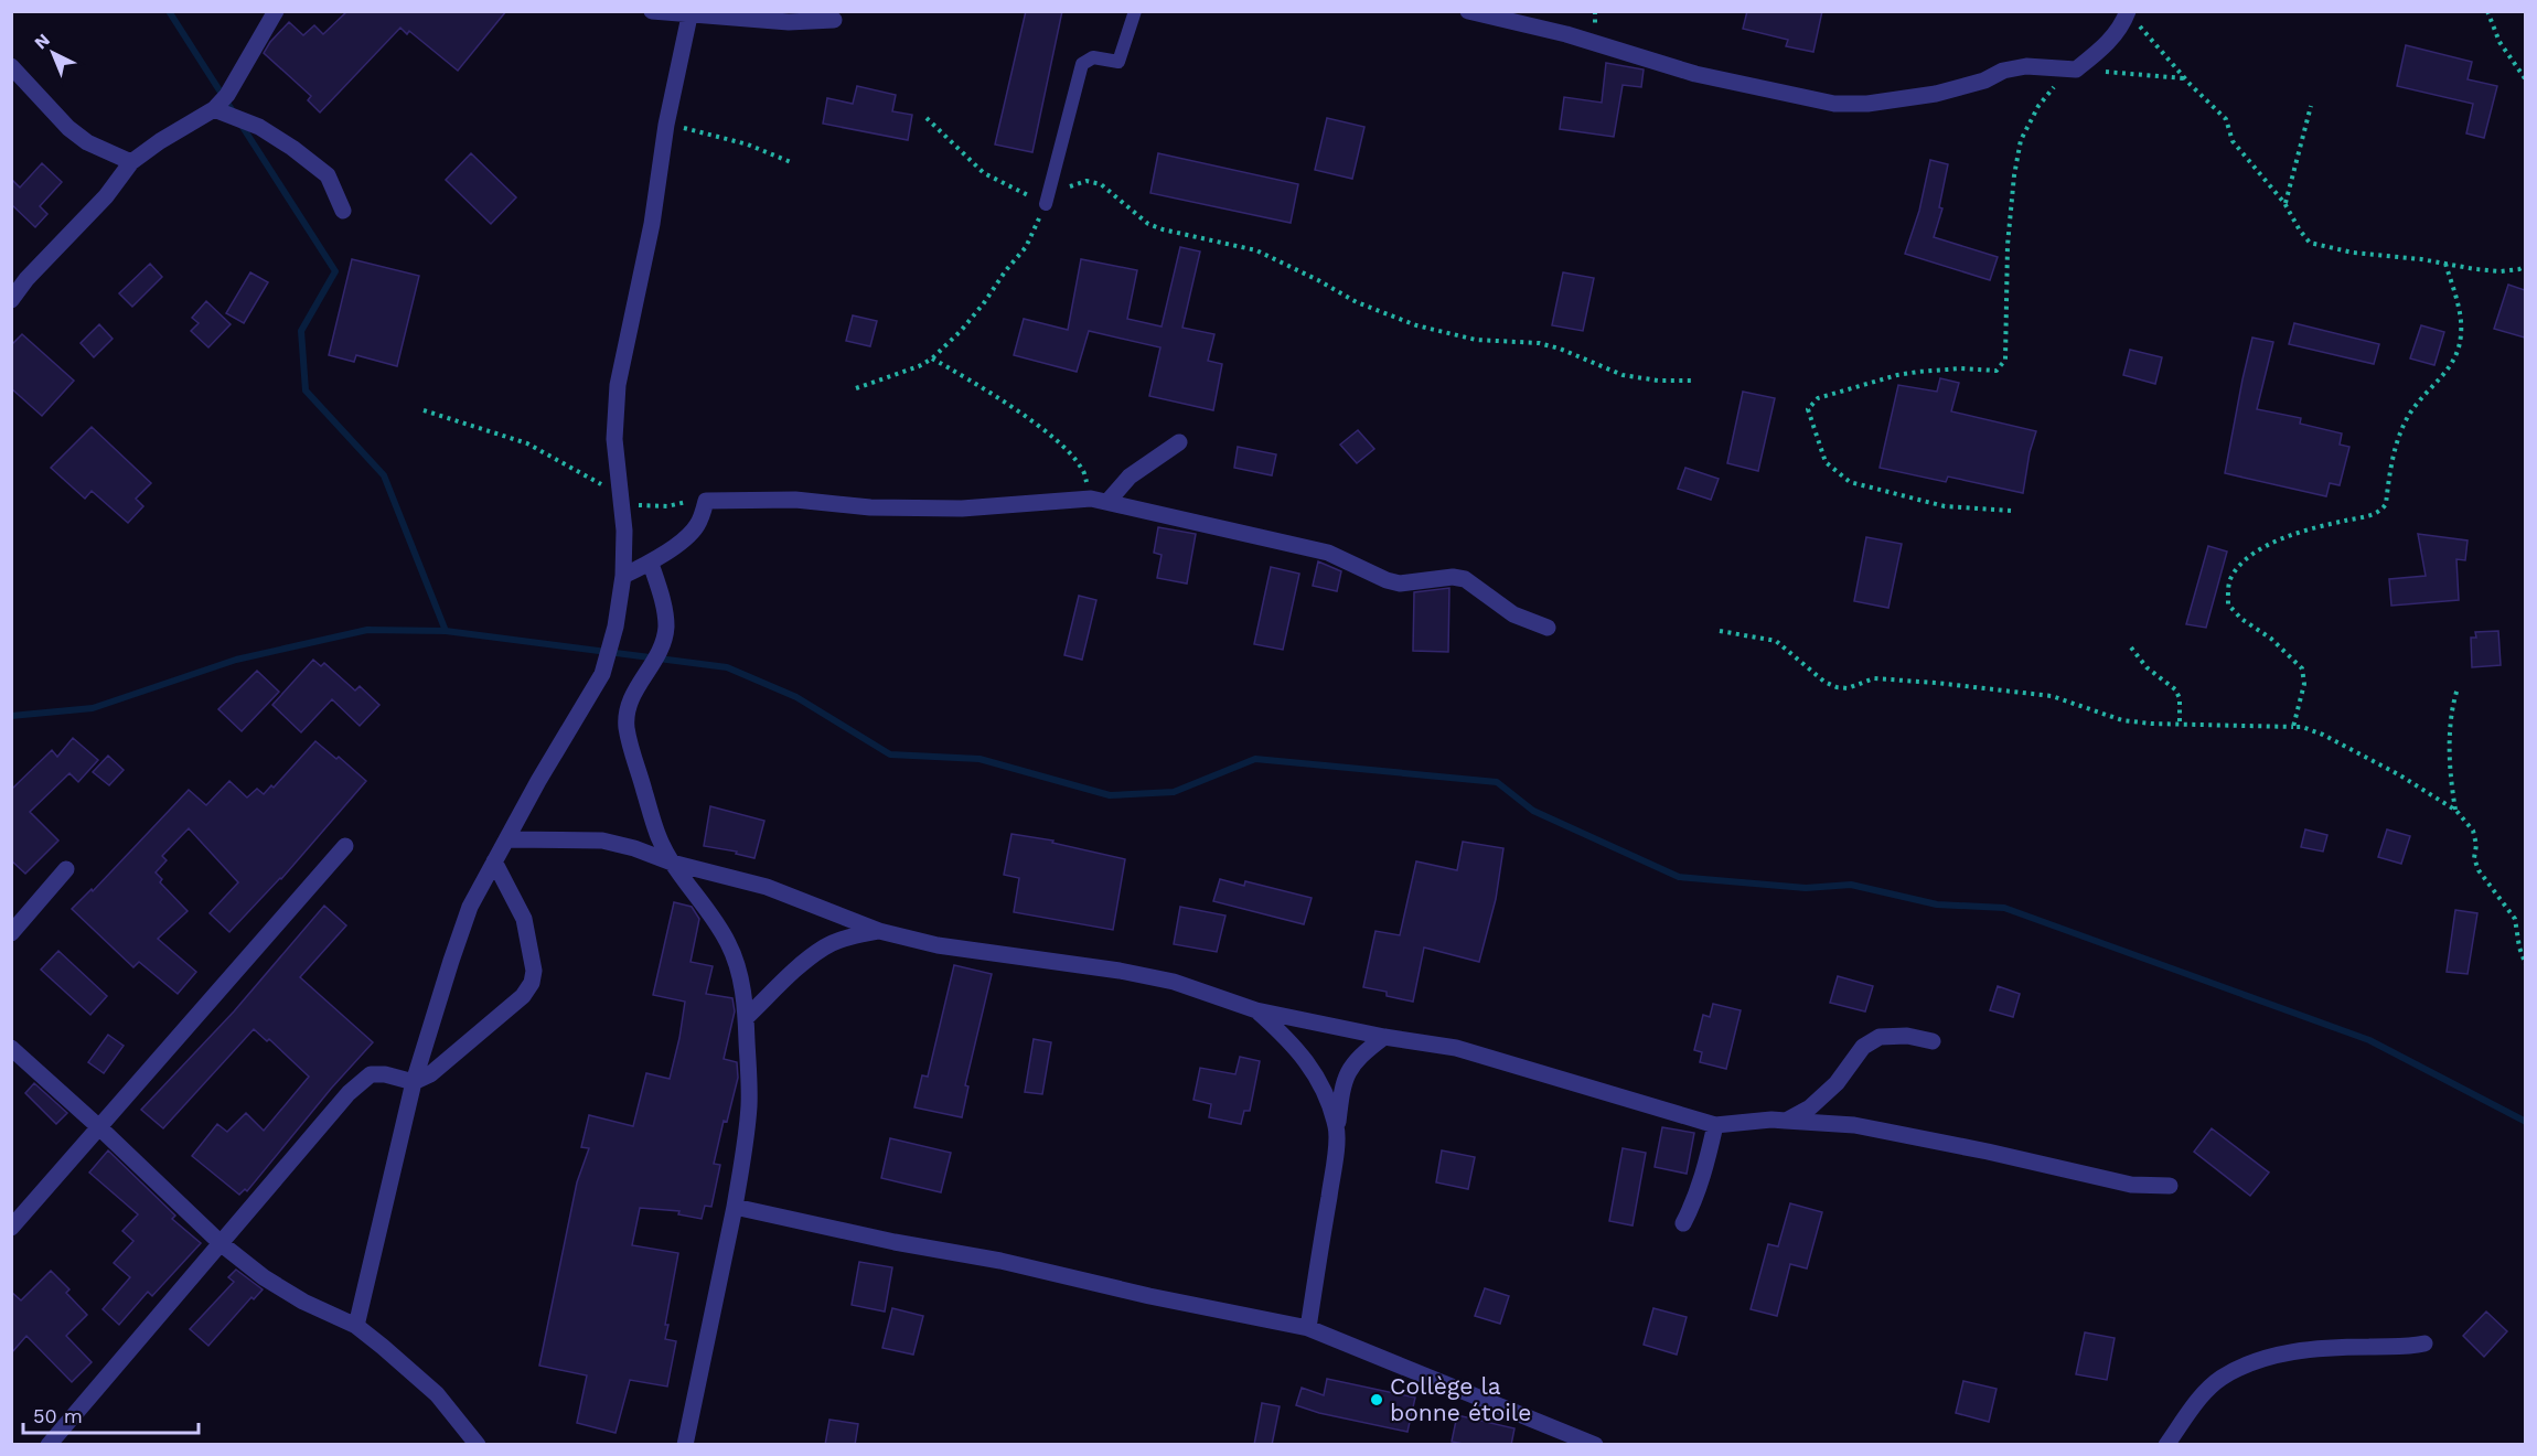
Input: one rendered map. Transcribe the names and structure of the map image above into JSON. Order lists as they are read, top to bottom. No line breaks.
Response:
{"places":["Collège la bonne étoile"],"scale_bar":"50 m","north":"top left"}
